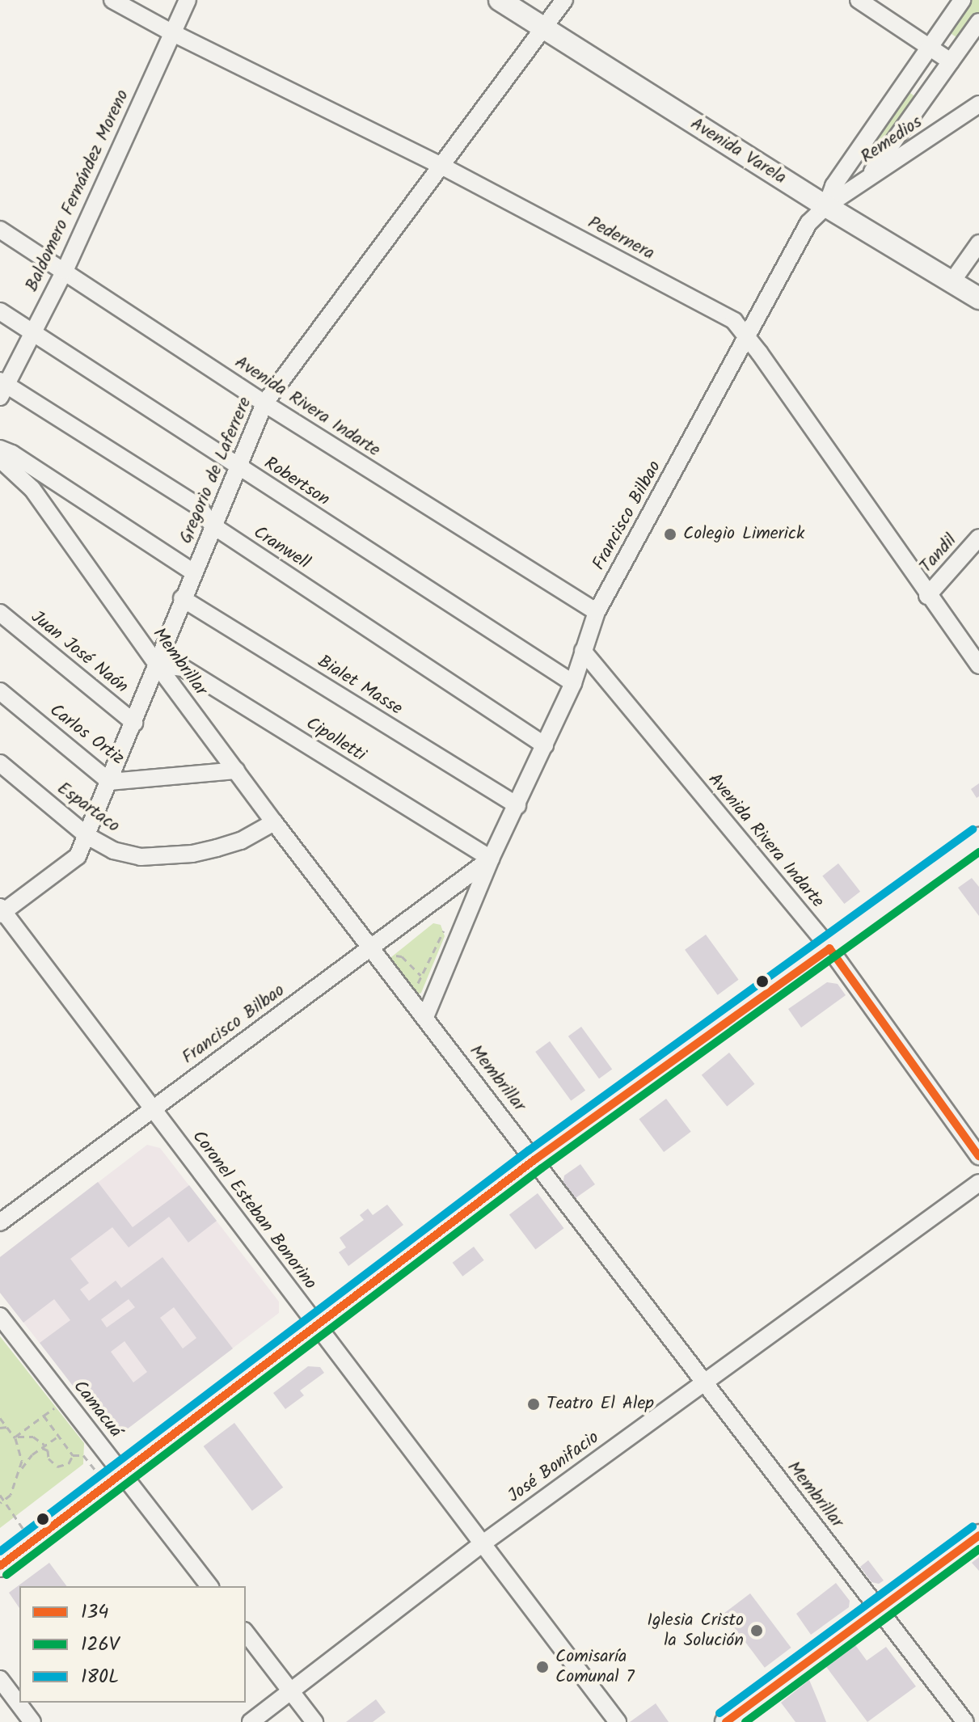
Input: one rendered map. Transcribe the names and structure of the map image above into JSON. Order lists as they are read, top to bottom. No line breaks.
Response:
{"streets":{"main road":["Avenida Varela"],"street":["Remedios","Baldomero Fernández Moreno","Pedernera","Avenida Rivera Indarte","Gregorio de Laferrere","Robertson","Francisco Bilbao","Cranwell","Tandil","Juan José Naón","Membrillar","Bialet Masse","Carlos Ortiz","Cipolletti","Espartaco","Coronel Esteban Bonorino","Camacuá","José Bonifacio"]},"crossings":[["Remedios","Avenida Varela"],["Remedios","Francisco Bilbao"],["Avenida Varela","Gregorio de Laferrere"],["Avenida Varela","Francisco Bilbao"],["Baldomero Fernández Moreno","Pedernera"],["Baldomero Fernández Moreno","Avenida Rivera Indarte"],["Baldomero Fernández Moreno","Robertson"],["Baldomero Fernández Moreno","Cranwell"],["Pedernera","Gregorio de Laferrere"],["Pedernera","Francisco Bilbao"],["Pedernera","Tandil"],["Avenida Rivera Indarte","Gregorio de Laferrere"],["Avenida Rivera Indarte","Francisco Bilbao"],["Gregorio de Laferrere","Robertson"],["Gregorio de Laferrere","Cranwell"],["Gregorio de Laferrere","Juan José Naón"],["Gregorio de Laferrere","Membrillar"],["Gregorio de Laferrere","Bialet Masse"],["Gregorio de Laferrere","Carlos Ortiz"],["Gregorio de Laferrere","Cipolletti"],["Gregorio de Laferrere","Espartaco"],["Gregorio de Laferrere","Coronel Esteban Bonorino"],["Robertson","Francisco Bilbao"],["Francisco Bilbao","Cranwell"],["Francisco Bilbao","Membrillar"],["Francisco Bilbao","Bialet Masse"],["Francisco Bilbao","Cipolletti"],["Francisco Bilbao","Coronel Esteban Bonorino"],["Membrillar","Carlos Ortiz"],["Membrillar","Cipolletti"],["Membrillar","Espartaco"],["Membrillar","José Bonifacio"],["Coronel Esteban Bonorino","José Bonifacio"]],"places":["Colegio Limerick","Teatro El Alep","Iglesia Cristo la Solución","Comisaría Comunal 7"],"lines":["transit line 180L","transit line 126V","transit line 134"],"legend":["134","126V","180L"]}
